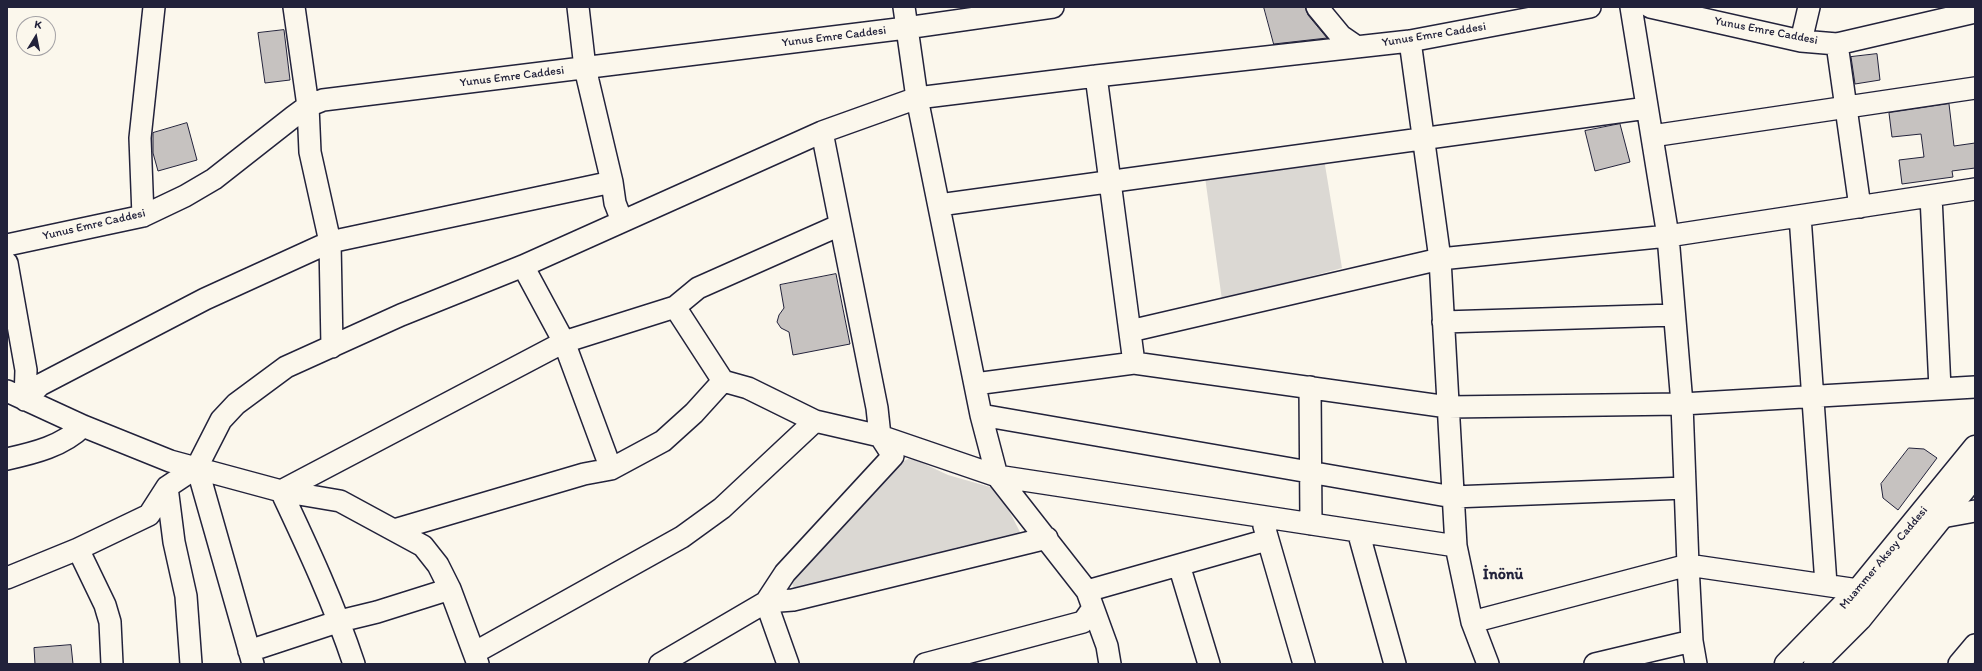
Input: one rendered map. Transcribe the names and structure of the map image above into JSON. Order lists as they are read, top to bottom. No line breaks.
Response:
{"streets":{"main road":["Muammer Aksoy Caddesi"],"street":["Yunus Emre Caddesi"]},"districts":["İnönü"],"north":"top"}
